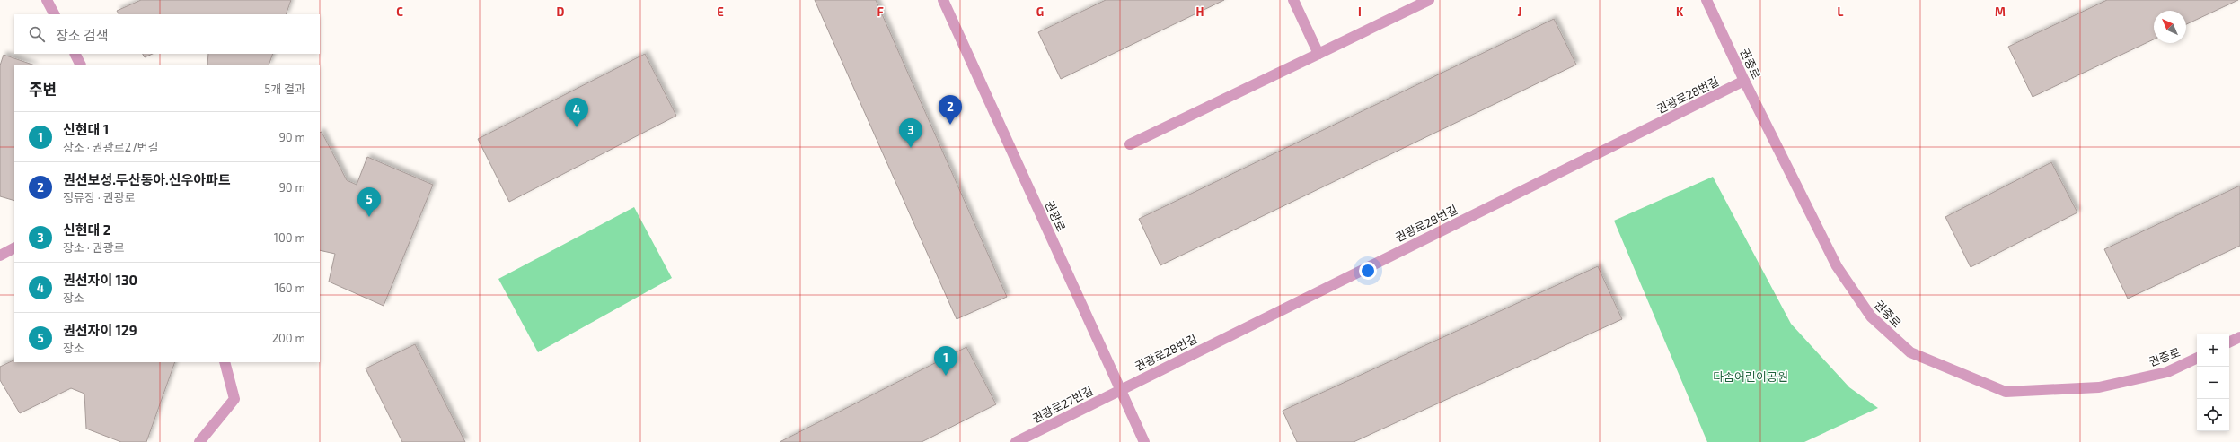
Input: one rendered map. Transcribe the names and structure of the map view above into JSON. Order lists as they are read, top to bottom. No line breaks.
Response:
{"streets":{"street":["권중로","권광로28번길","권광로","권광로27번길"]},"crossings":[["권중로","권광로28번길"],["권광로28번길","권광로"],["권광로28번길","권광로27번길"],["권광로","권광로27번길"]],"parks":["다솜어린이공원"],"north":"top left","page":{"search":"장소 검색","heading":["주변","5개 결과"],"pins":["2","4","3","5","1"],"list":[{"mark":"1","name":"신현대 1","note":"장소 · 권광로27번길","value":"90 m"},{"mark":"2","name":"권선보성.두산동아.신우아파트","note":"정류장 · 권광로","value":"90 m"},{"mark":"3","name":"신현대 2","note":"장소 · 권광로","value":"100 m"},{"mark":"4","name":"권선자이 130","note":"장소","value":"160 m"},{"mark":"5","name":"권선자이 129","note":"장소","value":"200 m"}],"map_buttons":["+","−"]},"grid":{"columns":["C","D","E","F","G","H","I","J","K","L","M"]}}
